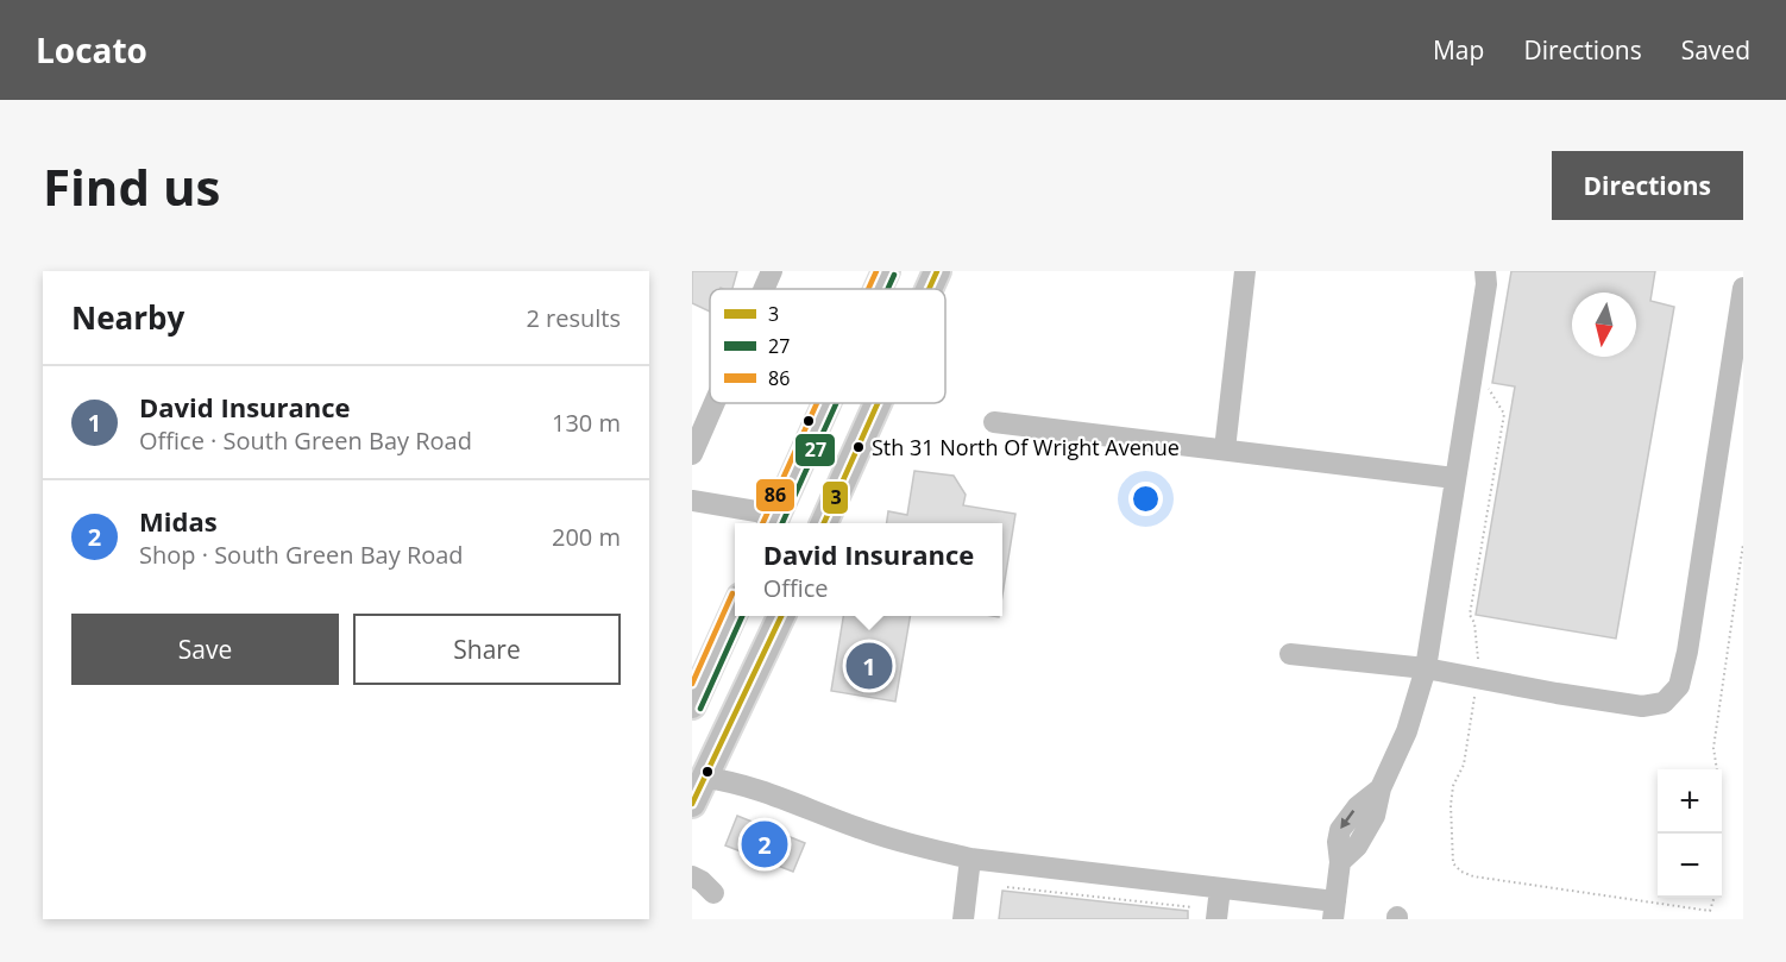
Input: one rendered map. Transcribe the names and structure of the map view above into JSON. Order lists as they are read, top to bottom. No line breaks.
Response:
{"places":["Sth 31 North Of Wright Avenue"],"lines":["transit line 3","transit line 86","transit line 27"],"legend":["3","27","86"],"north":"bottom","page":{"header":"Locato","nav":["Map","Directions","Saved"],"buttons":["Directions",["Save","Share"]],"title":"Find us","heading":["Nearby","2 results"],"list":[{"mark":"1","name":"David Insurance","note":"Office · South Green Bay Road","value":"130 m"},{"mark":"2","name":"Midas","note":"Shop · South Green Bay Road","value":"200 m"}],"popup":["David Insurance","Office"],"pins":["1","2"],"map_buttons":["+","−"]}}
